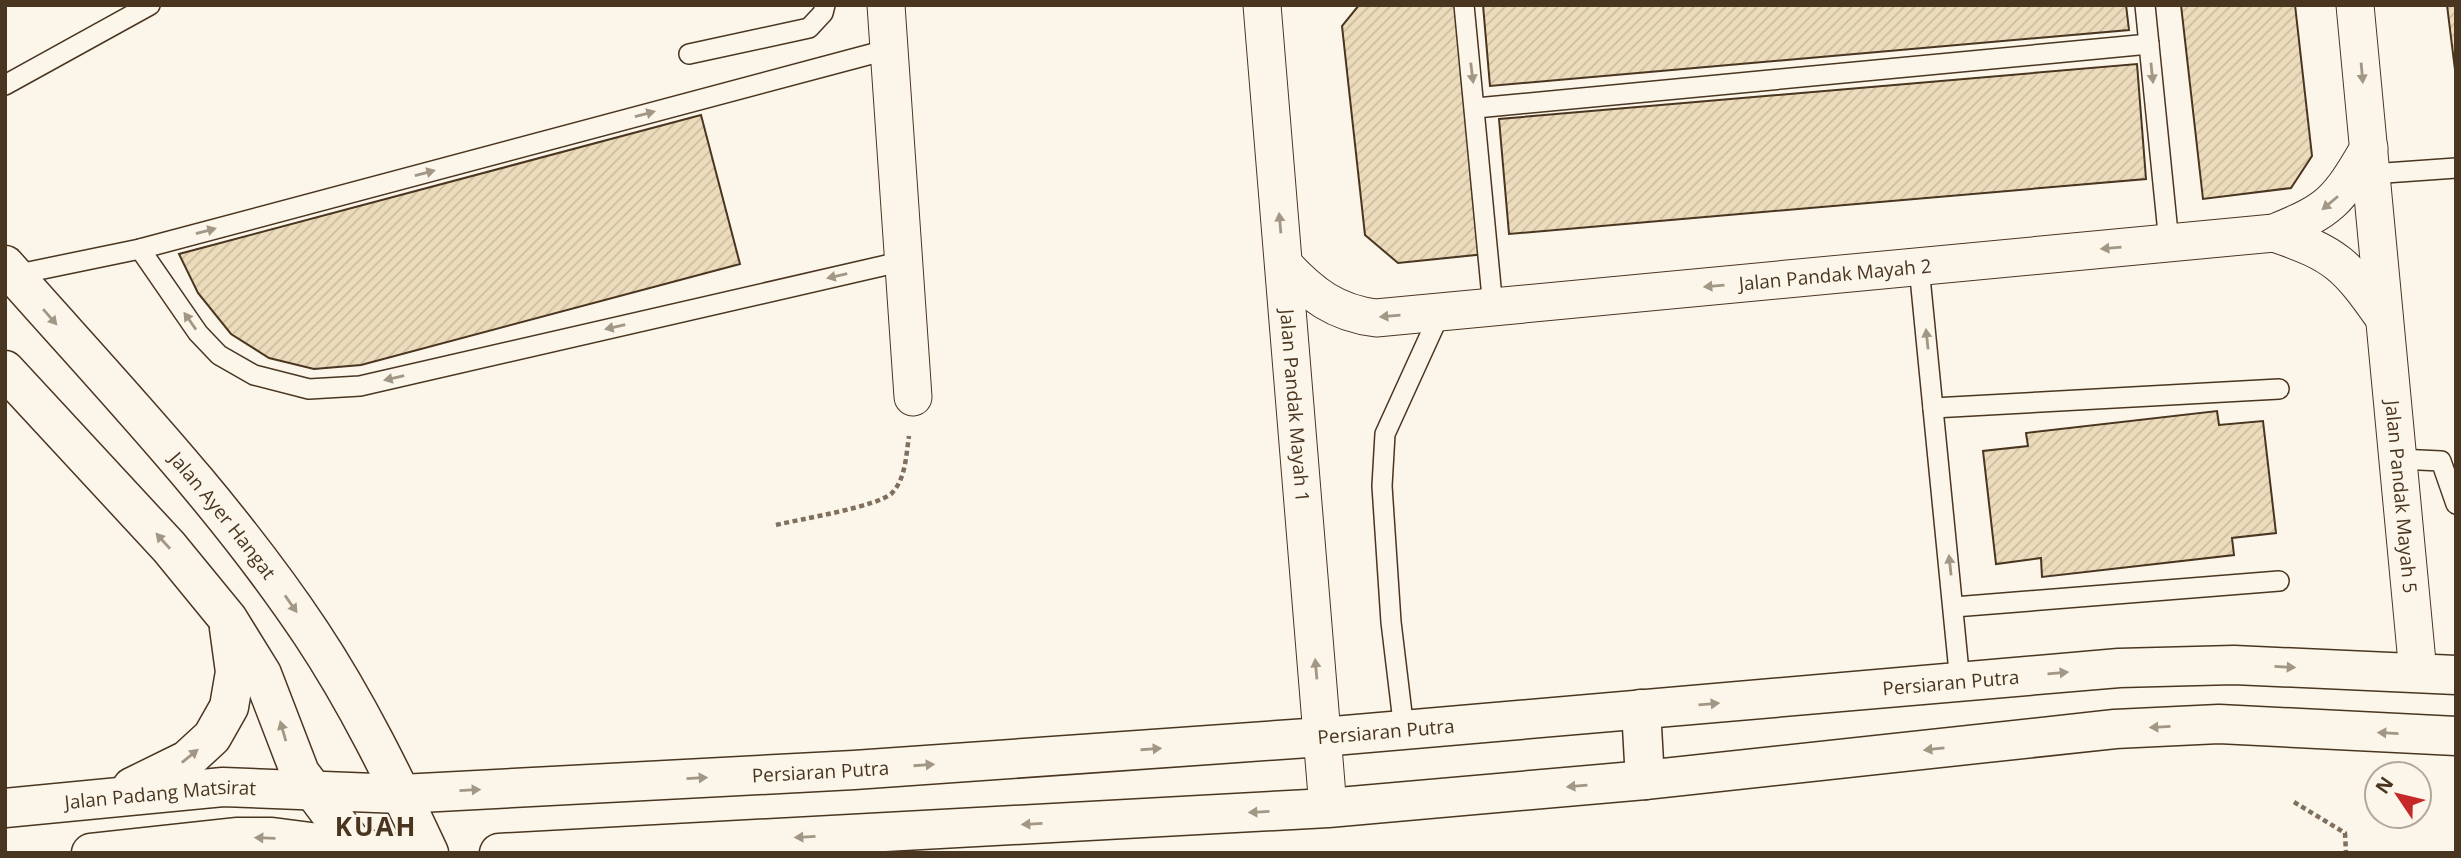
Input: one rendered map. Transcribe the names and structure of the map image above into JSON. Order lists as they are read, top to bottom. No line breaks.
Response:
{"streets":{"main road":["Jalan Ayer Hangat","Persiaran Putra","Jalan Padang Matsirat"],"street":["Jalan Pandak Mayah 2","Jalan Pandak Mayah 1","Jalan Pandak Mayah 5"]},"crossings":[["Jalan Pandak Mayah 2","Jalan Pandak Mayah 1"],["Jalan Pandak Mayah 2","Jalan Pandak Mayah 5"],["Jalan Pandak Mayah 1","Persiaran Putra"],["Jalan Pandak Mayah 5","Persiaran Putra"],["Jalan Ayer Hangat","Persiaran Putra"],["Persiaran Putra","Jalan Padang Matsirat"]],"one_way":["Jalan Pandak Mayah 2","Jalan Pandak Mayah 1"],"districts":["KUAH"],"north":"top left"}
